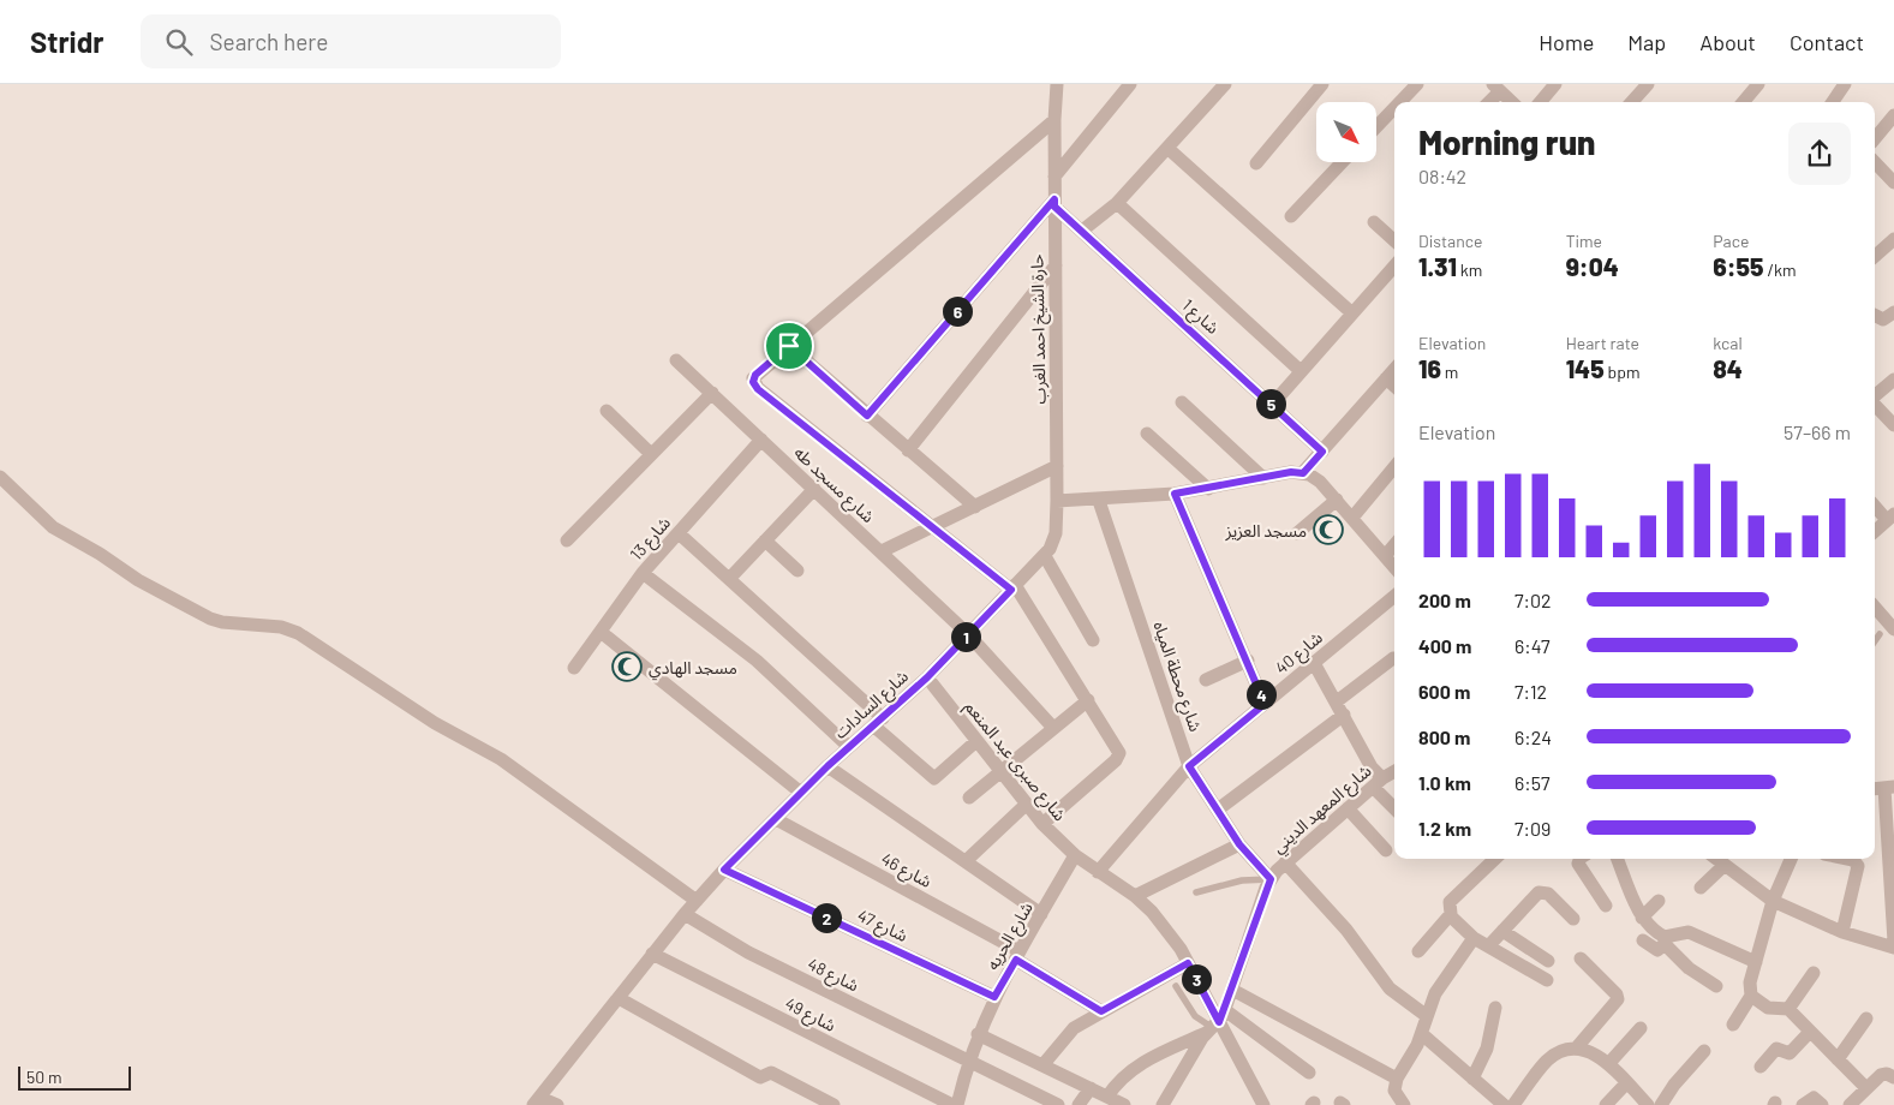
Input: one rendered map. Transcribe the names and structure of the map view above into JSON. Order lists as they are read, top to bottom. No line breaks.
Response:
{"streets":{"street":["شارع 1","حارة الشيخ احمد الغرب","شارع مسجد طه","شارع 13","شارع 40","شارع محطة المياه","شارع السادات","شارع صبرى عبد المنعم","شارع المعهد الديني","شارع 46","شارع 47","شارع الحريه","شارع 48","شارع 49"]},"crossings":[["شارع 1","حارة الشيخ احمد الغرب"],["حارة الشيخ احمد الغرب","شارع السادات"],["شارع مسجد طه","شارع 13"],["شارع مسجد طه","شارع السادات"],["شارع 40","شارع محطة المياه"],["شارع 40","شارع صبرى عبد المنعم"],["شارع محطة المياه","شارع المعهد الديني"],["شارع السادات","شارع صبرى عبد المنعم"],["شارع السادات","شارع 46"],["شارع السادات","شارع 47"],["شارع السادات","شارع 48"],["شارع السادات","شارع 49"],["شارع صبرى عبد المنعم","شارع المعهد الديني"],["شارع صبرى عبد المنعم","شارع الحريه"],["شارع 46","شارع الحريه"],["شارع 47","شارع الحريه"],["شارع الحريه","شارع 48"],["شارع الحريه","شارع 49"]],"places":{"mosque":["مسجد العزيز","مسجد الهادي"]},"scale_bar":"50 m","north":"bottom right","page":{"header":"Stridr","search":"Search here","nav":["Home","Map","About","Contact"],"heading":["Morning run","08:42"],"stats":[["Distance","1.31 km"],["Time","9:04"],["Pace","6:55 /km"],["Elevation","16 m"],["Heart rate","145 bpm"],["kcal","84"]],"pins":["6","5","1","4","2","3"],"chart":["Elevation","57–66 m"],"list":[{"name":"200 m","note":"7:02"},{"name":"400 m","note":"6:47"},{"name":"600 m","note":"7:12"},{"name":"800 m","note":"6:24"},{"name":"1.0 km","note":"6:57"},{"name":"1.2 km","note":"7:09"}],"scale":"50 m"}}
